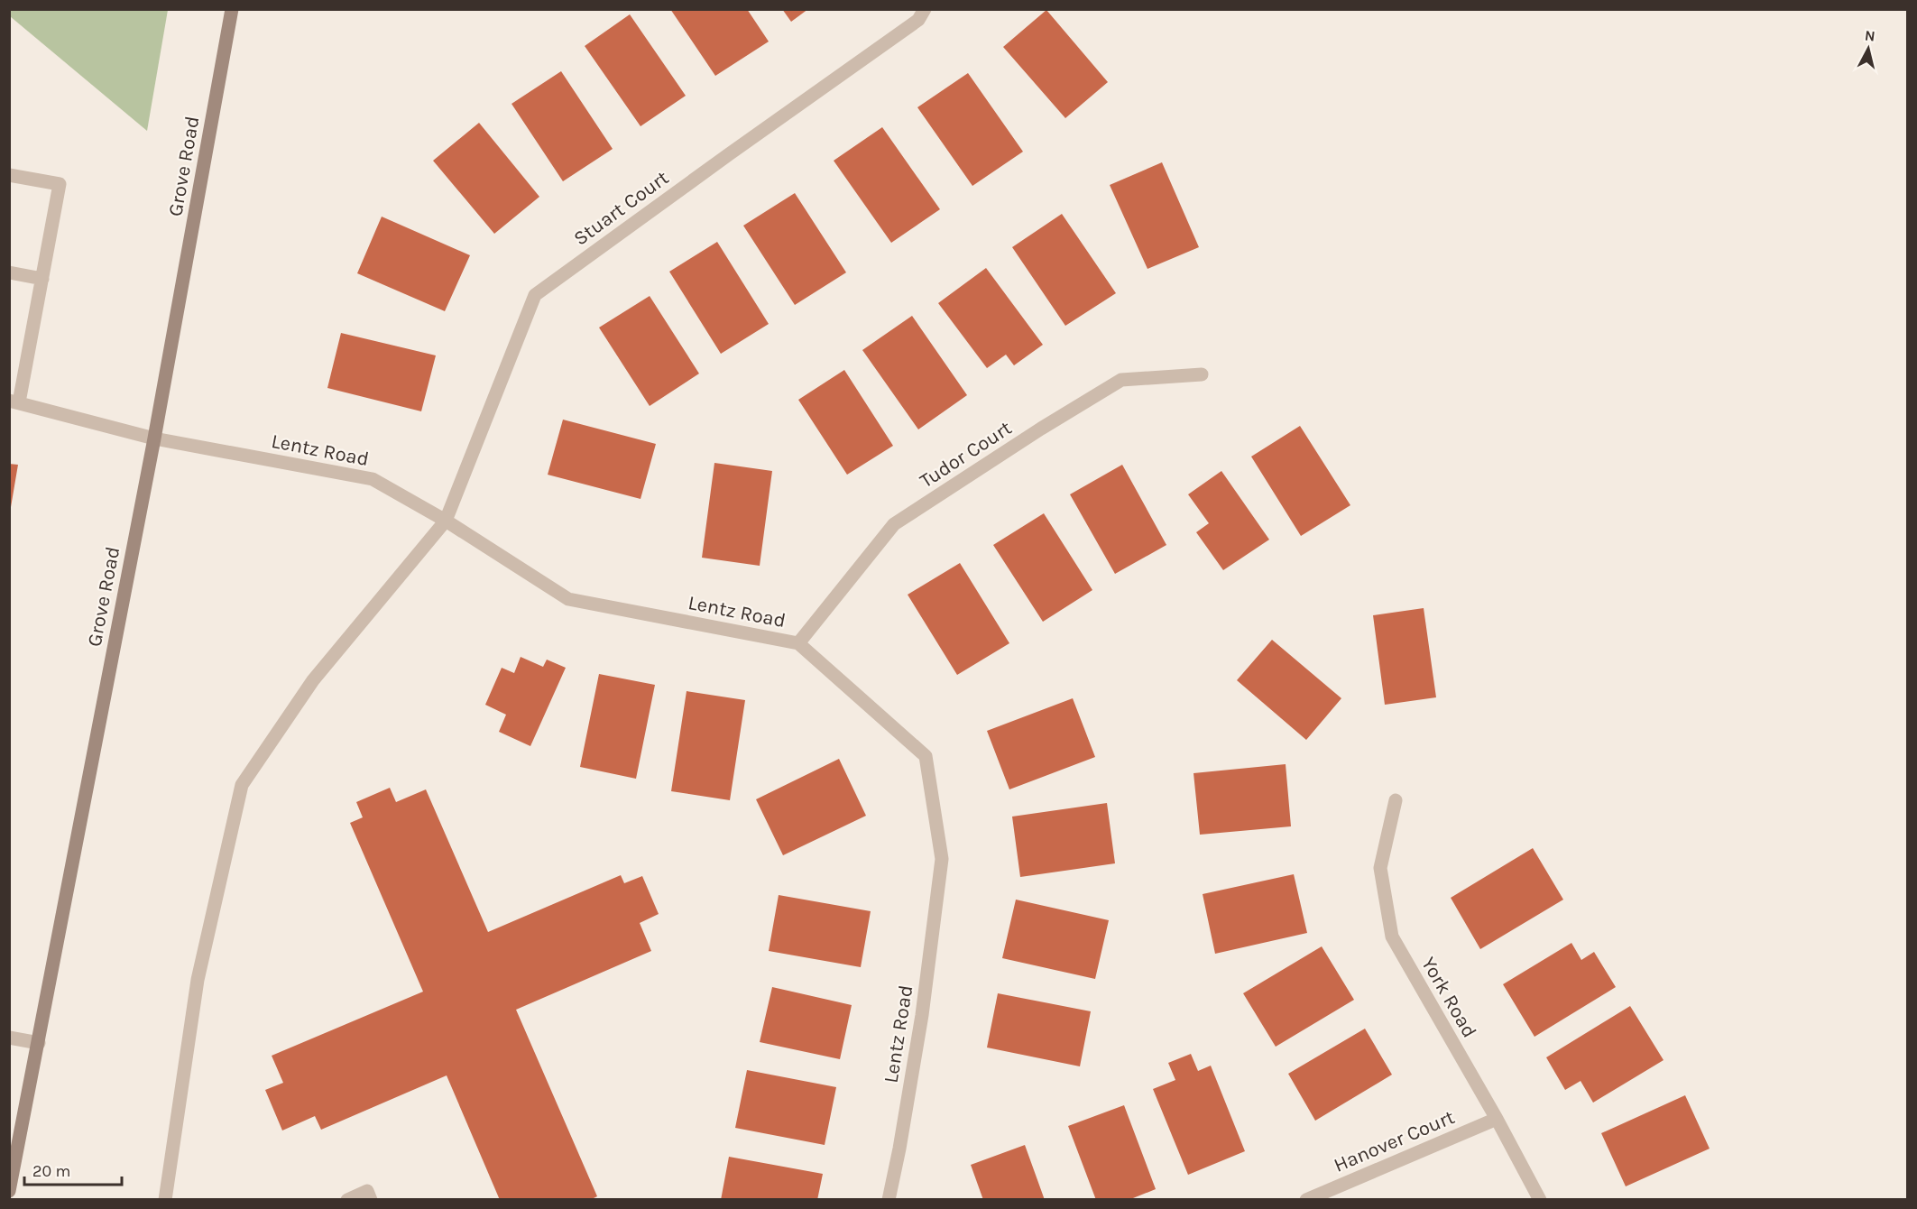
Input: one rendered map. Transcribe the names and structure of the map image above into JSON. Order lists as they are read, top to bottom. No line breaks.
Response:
{"streets":{"main road":["Grove Road"],"street":["Stuart Court","Lentz Road","Tudor Court","York Road","Hanover Court"]},"crossings":[["Grove Road","Lentz Road"],["Stuart Court","Lentz Road"],["Lentz Road","Tudor Court"],["York Road","Hanover Court"]],"scale_bar":"20 m","north":"top"}
